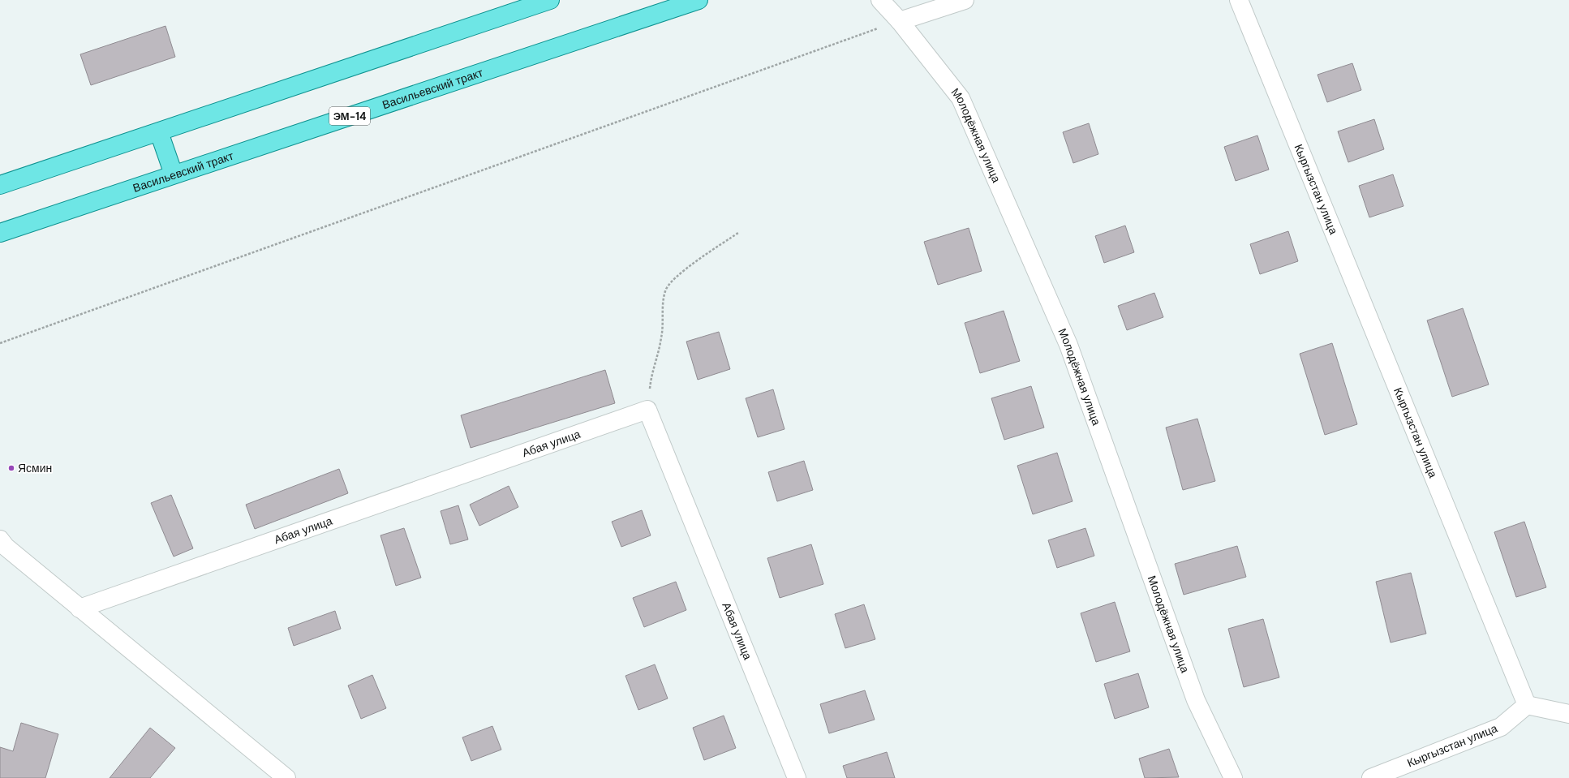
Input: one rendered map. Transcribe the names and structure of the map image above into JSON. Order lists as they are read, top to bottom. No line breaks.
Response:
{"streets":{"main road":["Васильевский тракт","ЭМ-14"],"street":["Молодёжная улица","Кыргызстан улица","Абая улица"]},"places":["Ясмин"]}
